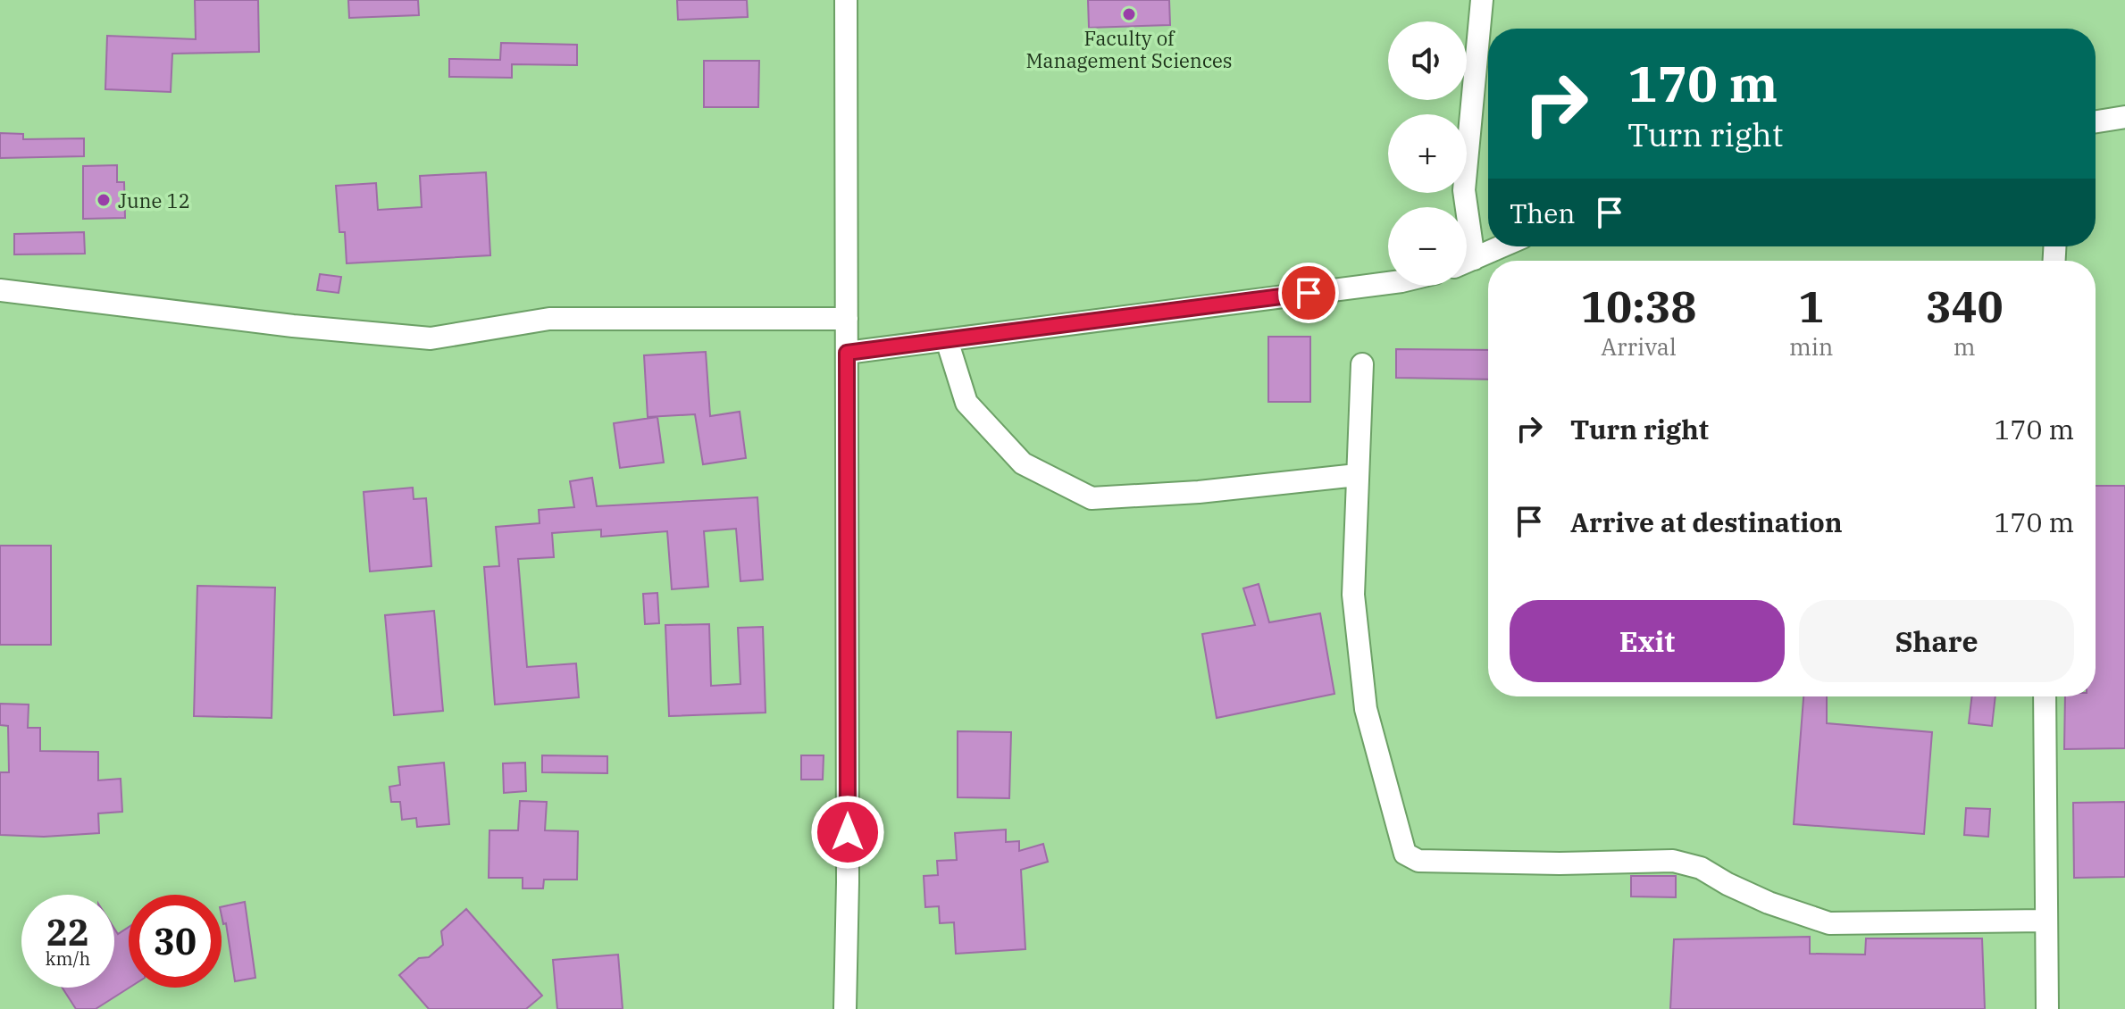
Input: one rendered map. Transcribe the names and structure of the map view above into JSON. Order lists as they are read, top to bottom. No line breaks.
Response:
{"places":["Faculty of Management Sciences","June 12"],"page":{"map_buttons":["+","−"],"turn":["170 m","Turn right"],"then":"Then","eta":["10:38","Arrival","1","min","340","m"],"list":[{"name":"Turn right","value":"170 m"},{"name":"Arrive at destination","value":"170 m"}],"buttons":["Exit","Share"],"speed":"22 km/h","limit":"30"}}
